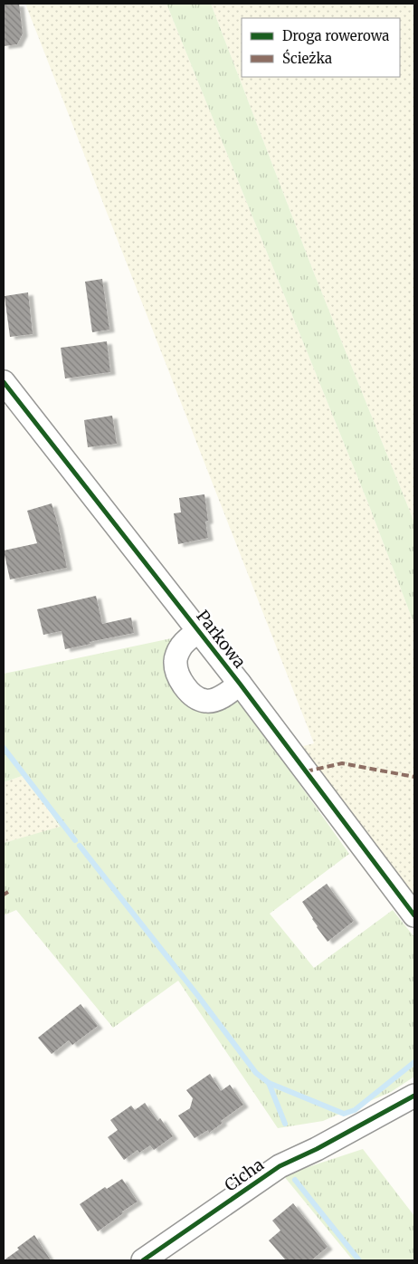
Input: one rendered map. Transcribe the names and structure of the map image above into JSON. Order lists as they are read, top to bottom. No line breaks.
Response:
{"streets":{"street":["Parkowa","Cicha"]},"legend":["Droga rowerowa","Ścieżka"]}
